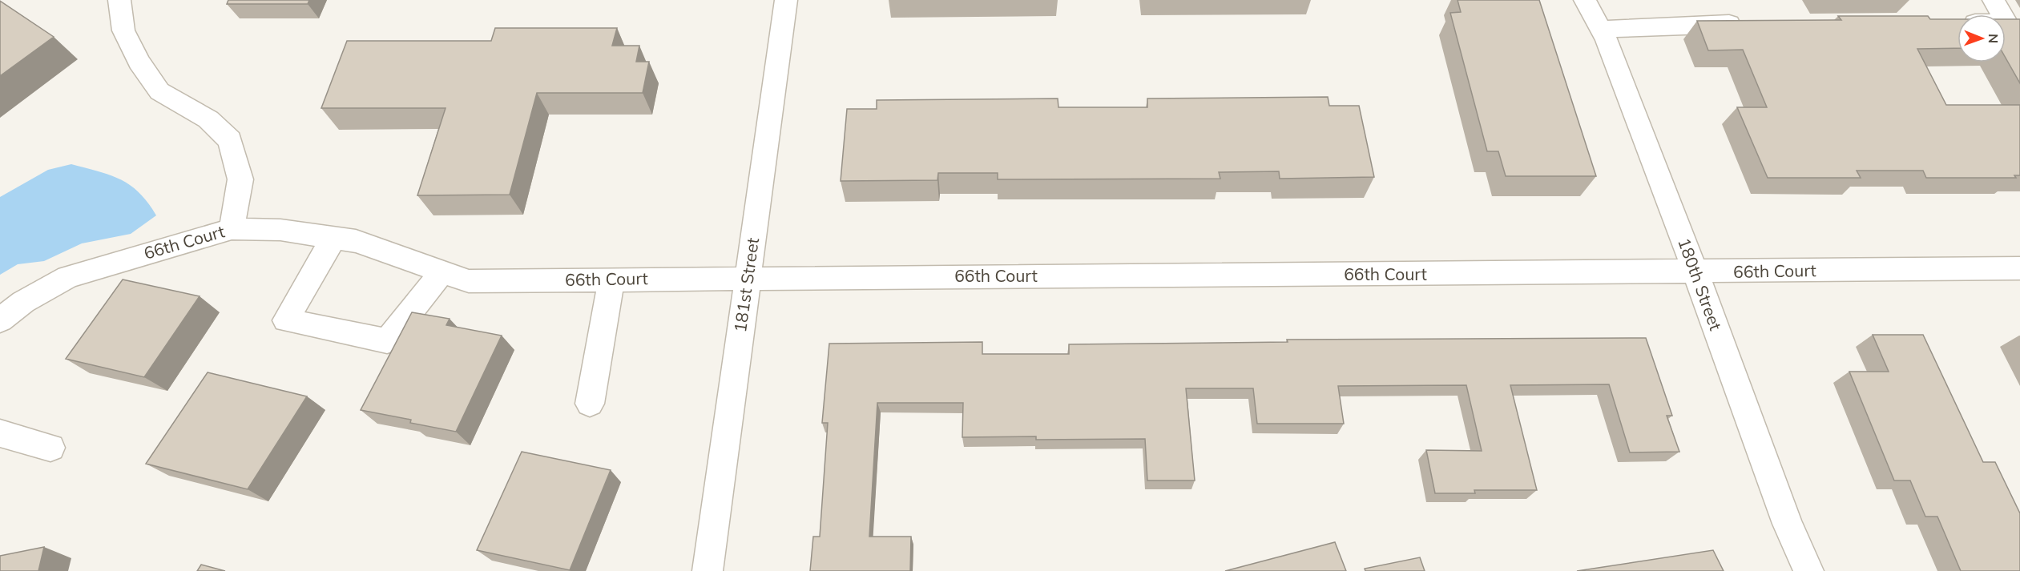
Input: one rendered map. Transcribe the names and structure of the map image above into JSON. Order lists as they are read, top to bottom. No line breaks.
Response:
{"streets":{"street":["66th Court","180th Street","181st Street"]},"crossings":[["66th Court","180th Street"],["66th Court","181st Street"]],"north":"right"}
